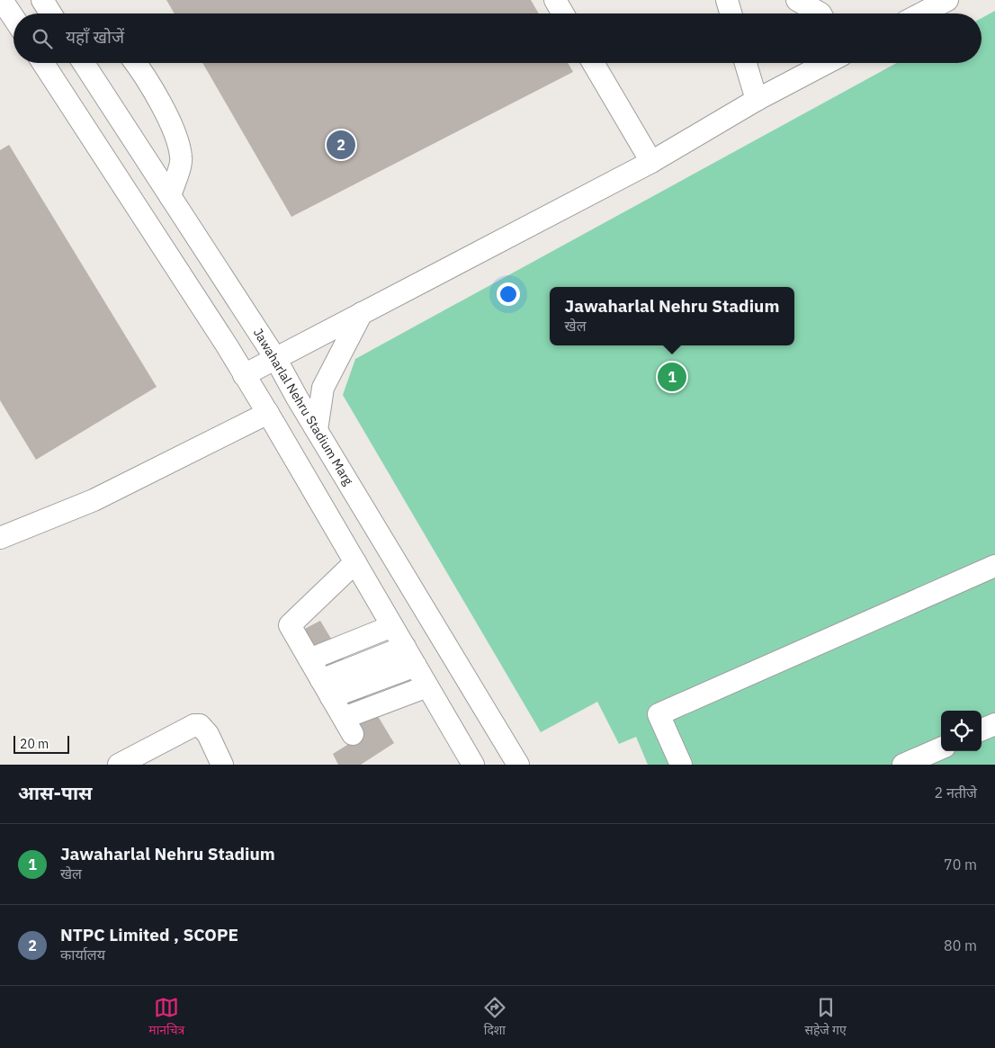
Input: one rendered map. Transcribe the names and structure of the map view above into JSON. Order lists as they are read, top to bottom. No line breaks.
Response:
{"streets":{"street":["Jawaharlal Nehru Stadium Marg"]},"scale_bar":"20 m","page":{"search":"यहाँ खोजें","pins":["2","1"],"popup":["Jawaharlal Nehru Stadium","खेल"],"scale":"20 m","heading":["आस-पास","2 नतीजे"],"list":[{"mark":"1","name":"Jawaharlal Nehru Stadium","note":"खेल","value":"70 m"},{"mark":"2","name":"NTPC Limited , SCOPE","note":"कार्यालय","value":"80 m"}],"nav":["मानचित्र","दिशा","सहेजे गए"]}}
